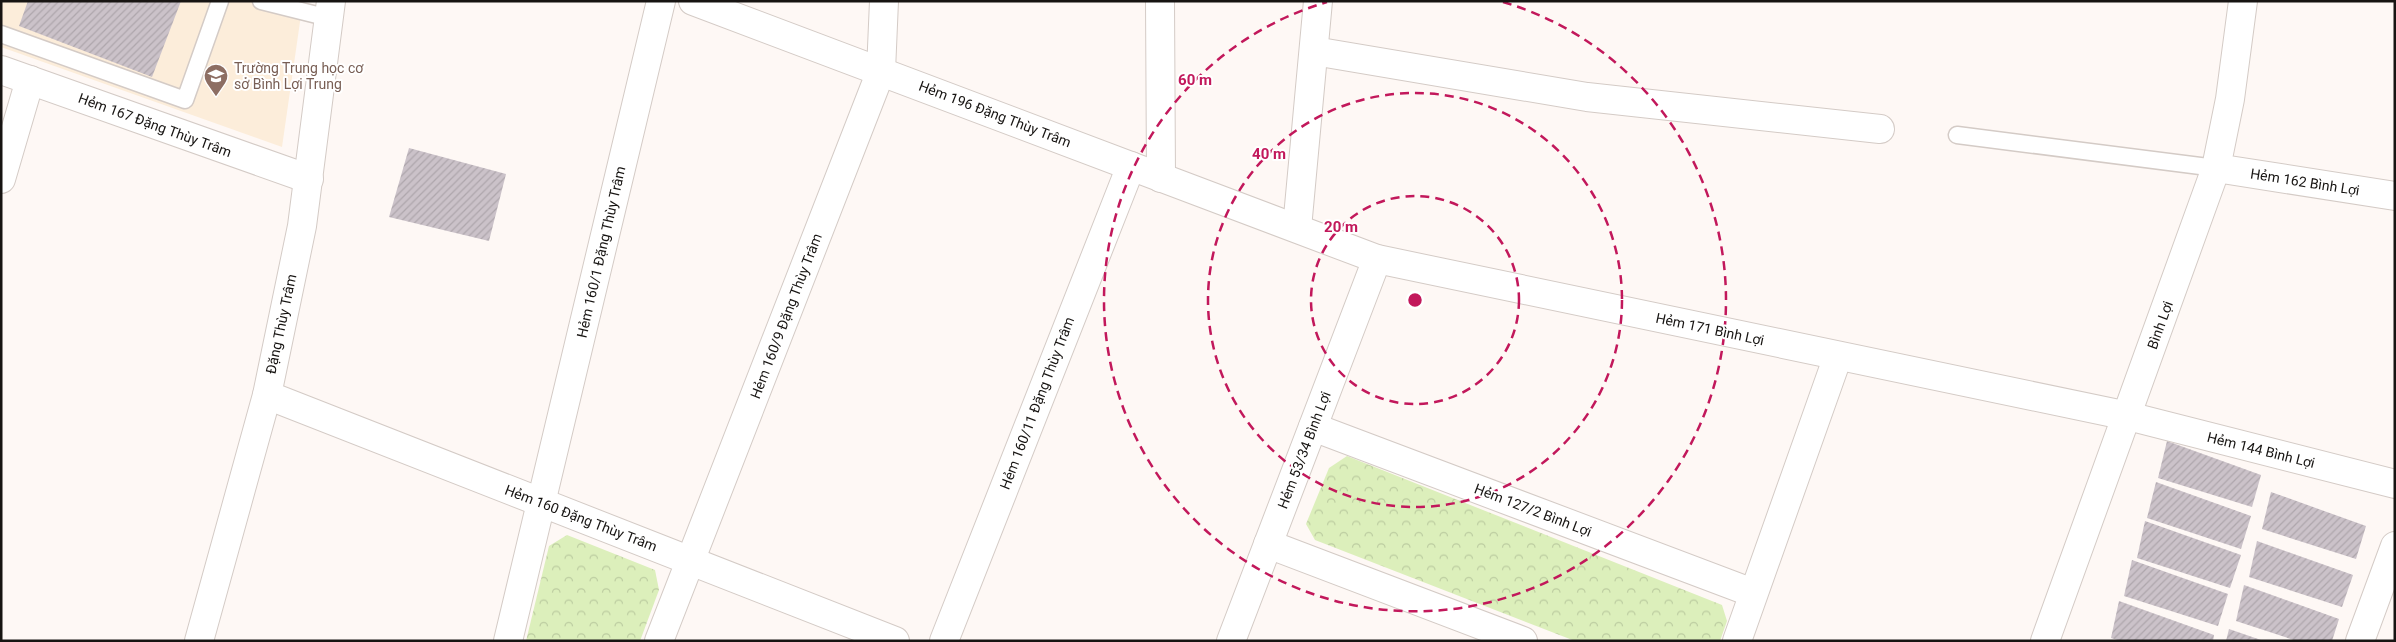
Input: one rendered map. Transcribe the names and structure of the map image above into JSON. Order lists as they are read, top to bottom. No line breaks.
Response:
{"streets":{"street":["Hẻm 196 Đặng Thùy Trâm","Hẻm 167 Đặng Thùy Trâm","Hẻm 162 Bình Lợi","Hẻm 160/1 Đặng Thùy Trâm","Hẻm 160/9 Đặng Thùy Trâm","Đặng Thùy Trâm","Bình Lợi","Hẻm 171 Bình Lợi","Hẻm 160/11 Đặng Thùy Trâm","Hẻm 53/34 Bình Lợi","Hẻm 144 Bình Lợi","Hẻm 127/2 Bình Lợi","Hẻm 160 Đặng Thùy Trâm"]},"crossings":[["Hẻm 196 Đặng Thùy Trâm","Hẻm 160/9 Đặng Thùy Trâm"],["Hẻm 196 Đặng Thùy Trâm","Hẻm 171 Bình Lợi"],["Hẻm 196 Đặng Thùy Trâm","Hẻm 160/11 Đặng Thùy Trâm"],["Hẻm 167 Đặng Thùy Trâm","Đặng Thùy Trâm"],["Hẻm 162 Bình Lợi","Bình Lợi"],["Hẻm 160/1 Đặng Thùy Trâm","Hẻm 160 Đặng Thùy Trâm"],["Hẻm 160/9 Đặng Thùy Trâm","Hẻm 160 Đặng Thùy Trâm"],["Đặng Thùy Trâm","Hẻm 160 Đặng Thùy Trâm"],["Bình Lợi","Hẻm 171 Bình Lợi"],["Bình Lợi","Hẻm 144 Bình Lợi"],["Hẻm 171 Bình Lợi","Hẻm 53/34 Bình Lợi"],["Hẻm 171 Bình Lợi","Hẻm 144 Bình Lợi"],["Hẻm 53/34 Bình Lợi","Hẻm 127/2 Bình Lợi"]],"places":{"school or university":["Trường Trung học cơ sở Bình Lợi Trung"]},"rings":["60 m","40 m","20 m"]}
